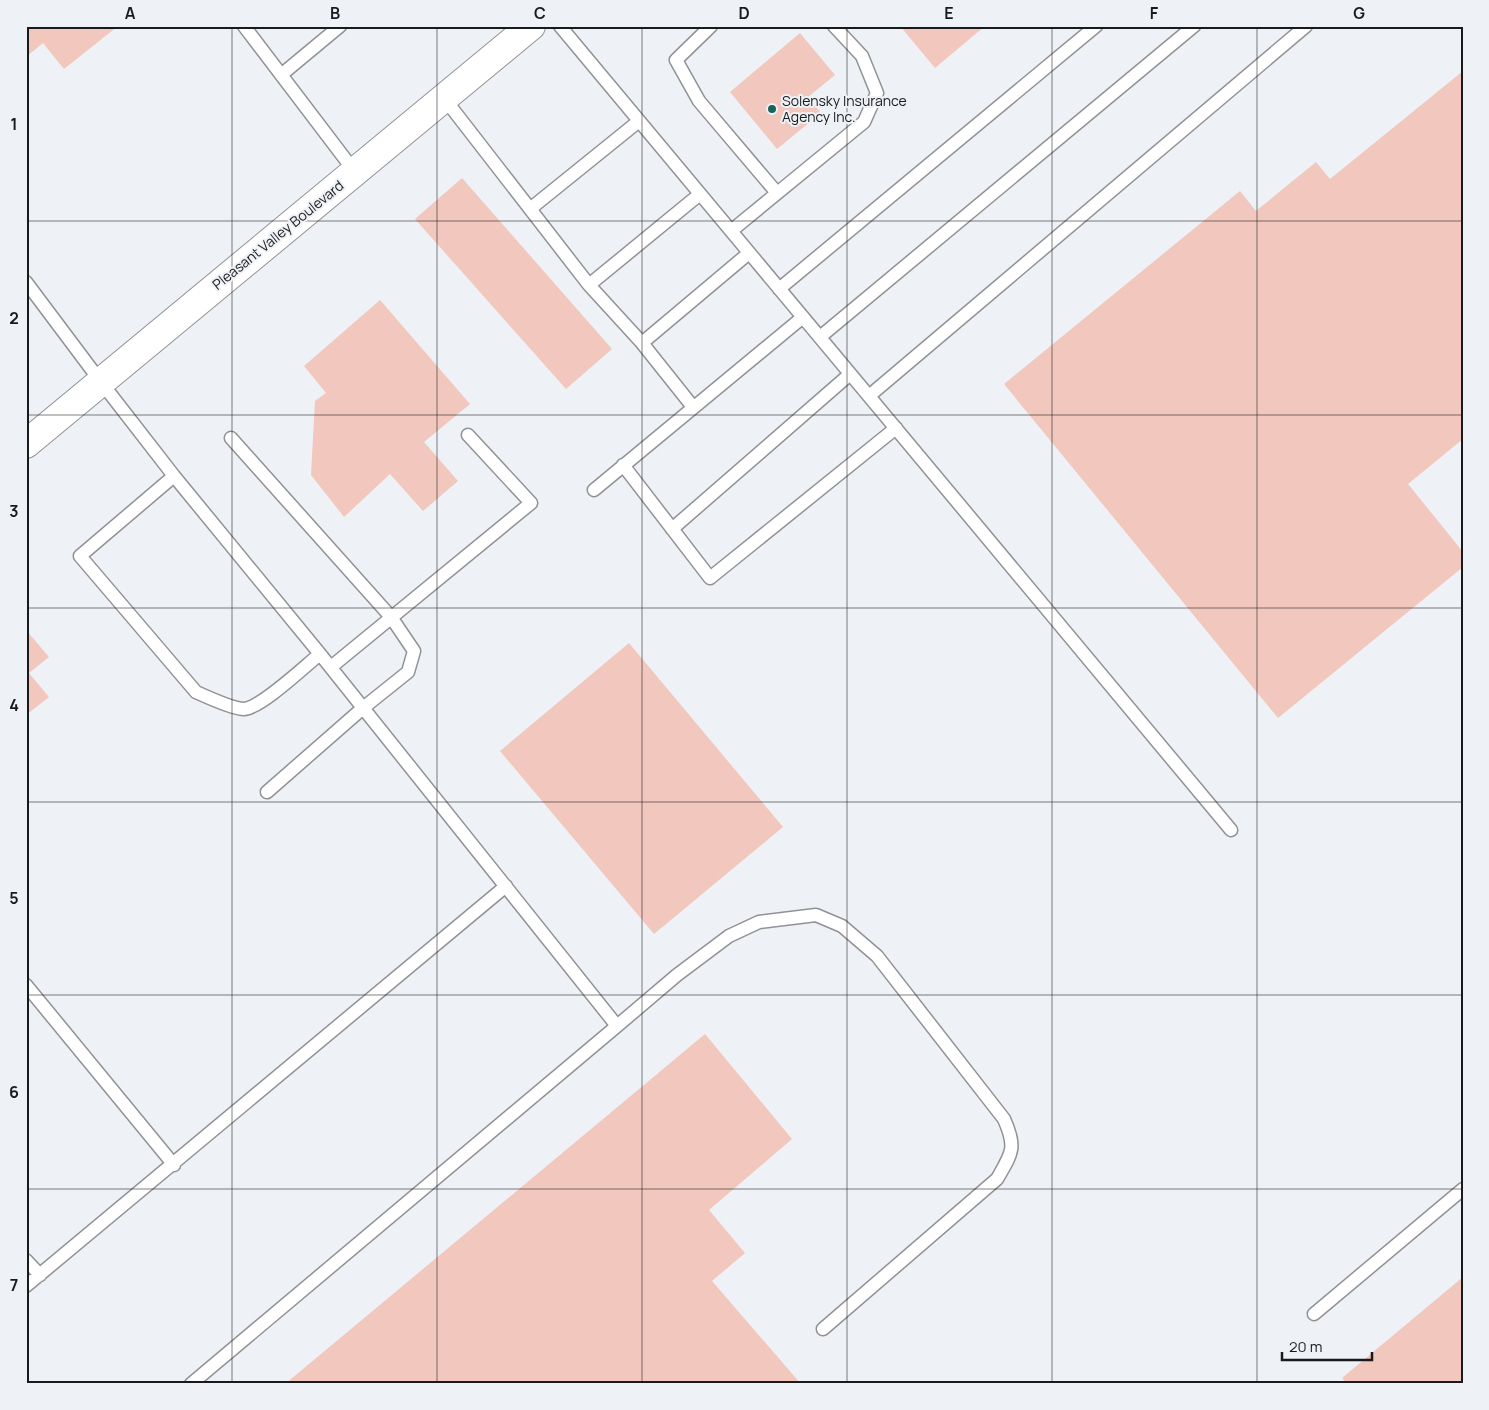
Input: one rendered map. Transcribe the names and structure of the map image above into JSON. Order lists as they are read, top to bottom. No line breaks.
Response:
{"streets":{"main road":["Pleasant Valley Boulevard"]},"places":["Solensky Insurance Agency Inc."],"scale_bar":"20 m","grid":{"columns":["A","B","C","D","E","F","G"],"rows":["1","2","3","4","5","6","7"]}}
